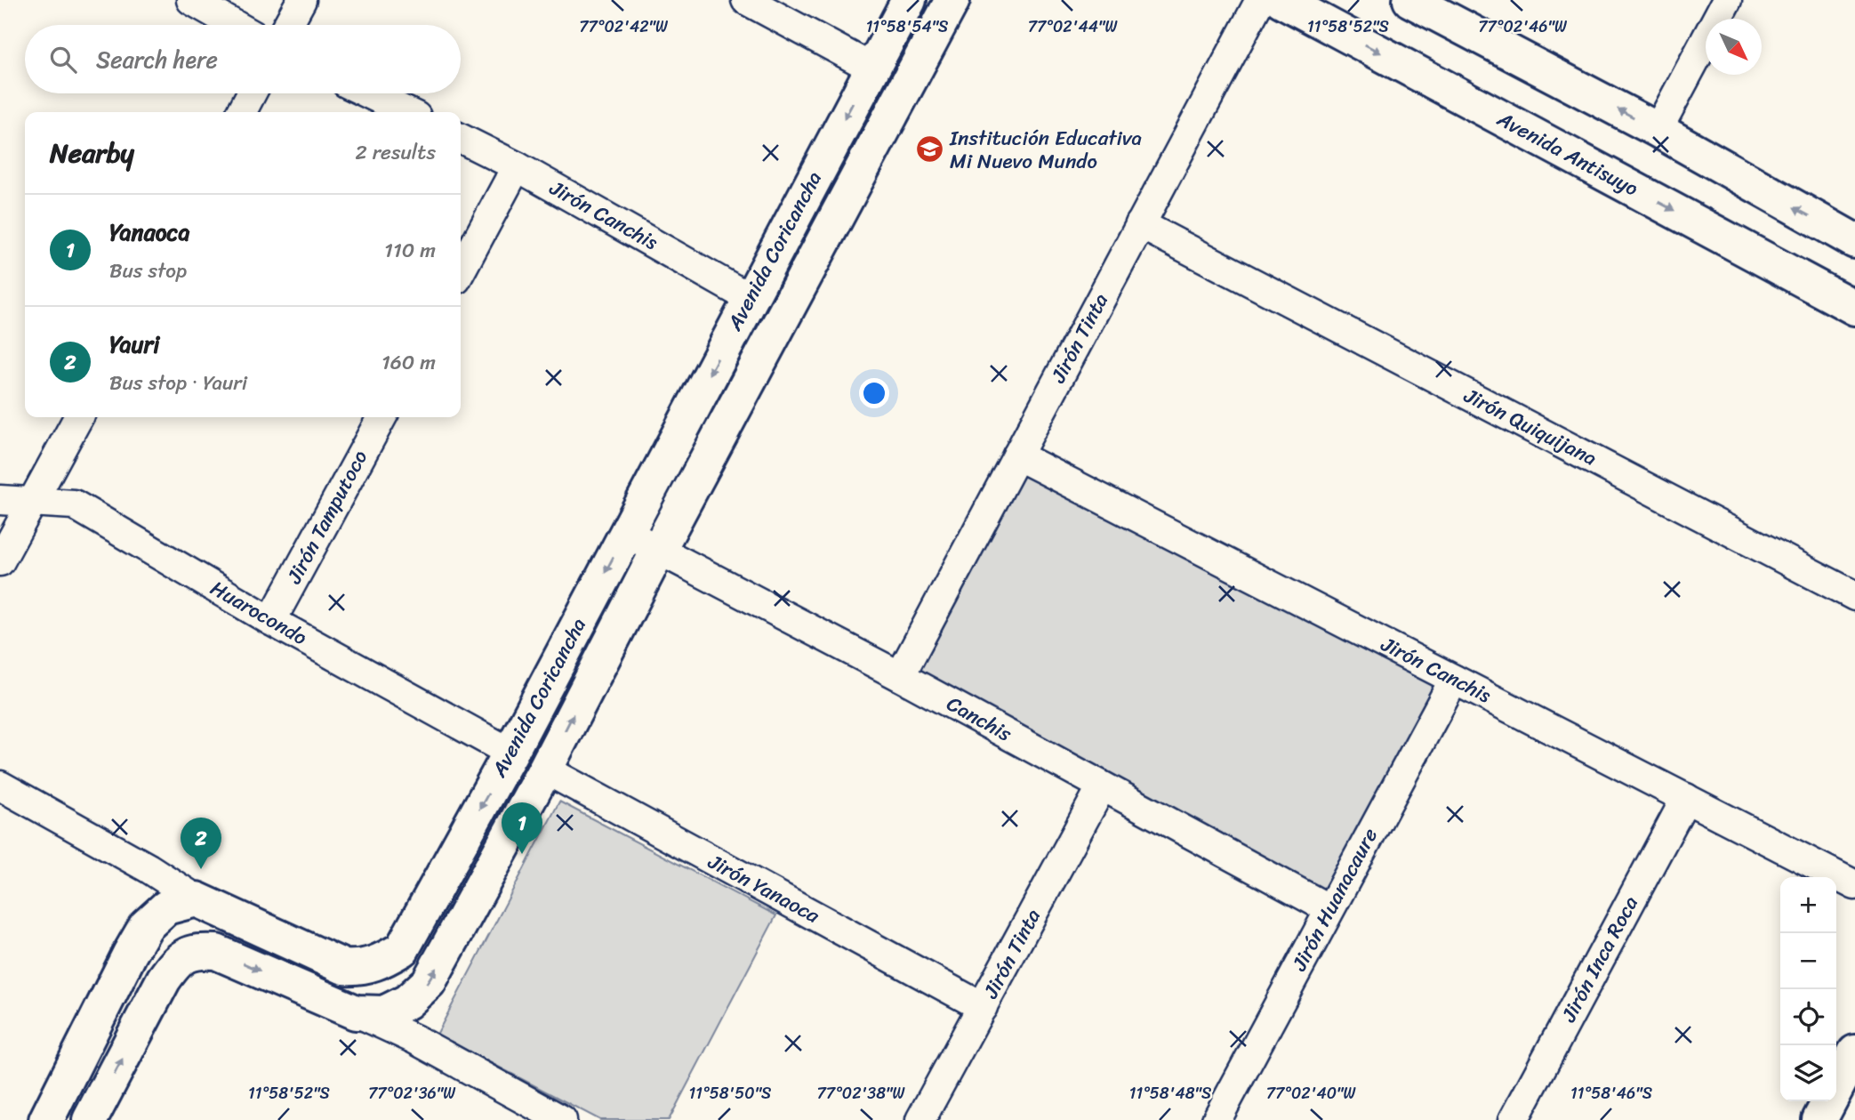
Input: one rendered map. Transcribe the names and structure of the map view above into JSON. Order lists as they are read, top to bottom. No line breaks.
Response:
{"streets":{"street":["Avenida Antisuyo","Jirón Canchis","Avenida Coricancha","Jirón Tinta","Jirón Quiquijana","Jirón Tamputoco","Huarocondo","Canchis","Jirón Yanaoca","Jirón Huanacaure","Jirón Inca Roca"]},"crossings":[["Jirón Canchis","Avenida Coricancha"],["Jirón Canchis","Jirón Tinta"],["Jirón Canchis","Jirón Huanacaure"],["Jirón Canchis","Jirón Inca Roca"],["Avenida Coricancha","Huarocondo"],["Avenida Coricancha","Canchis"],["Avenida Coricancha","Jirón Yanaoca"],["Jirón Tinta","Jirón Quiquijana"],["Jirón Tinta","Canchis"],["Jirón Tinta","Jirón Yanaoca"],["Jirón Tamputoco","Huarocondo"],["Canchis","Jirón Huanacaure"]],"places":{"school or university":["Institución Educativa Mi Nuevo Mundo"]},"north":"bottom right","page":{"search":"Search here","heading":["Nearby","2 results"],"list":[{"mark":"1","name":"Yanaoca","note":"Bus stop","value":"110 m"},{"mark":"2","name":"Yauri","note":"Bus stop · Yauri","value":"160 m"}],"pins":["1","2"],"map_buttons":["+","−"]},"coordinates":["77°02'42\"W","77°02'44\"W","77°02'46\"W","11°58'54\"S","11°58'52\"S","11°58'50\"S","11°58'48\"S","11°58'46\"S","77°02'36\"W","77°02'38\"W","77°02'40\"W"]}
